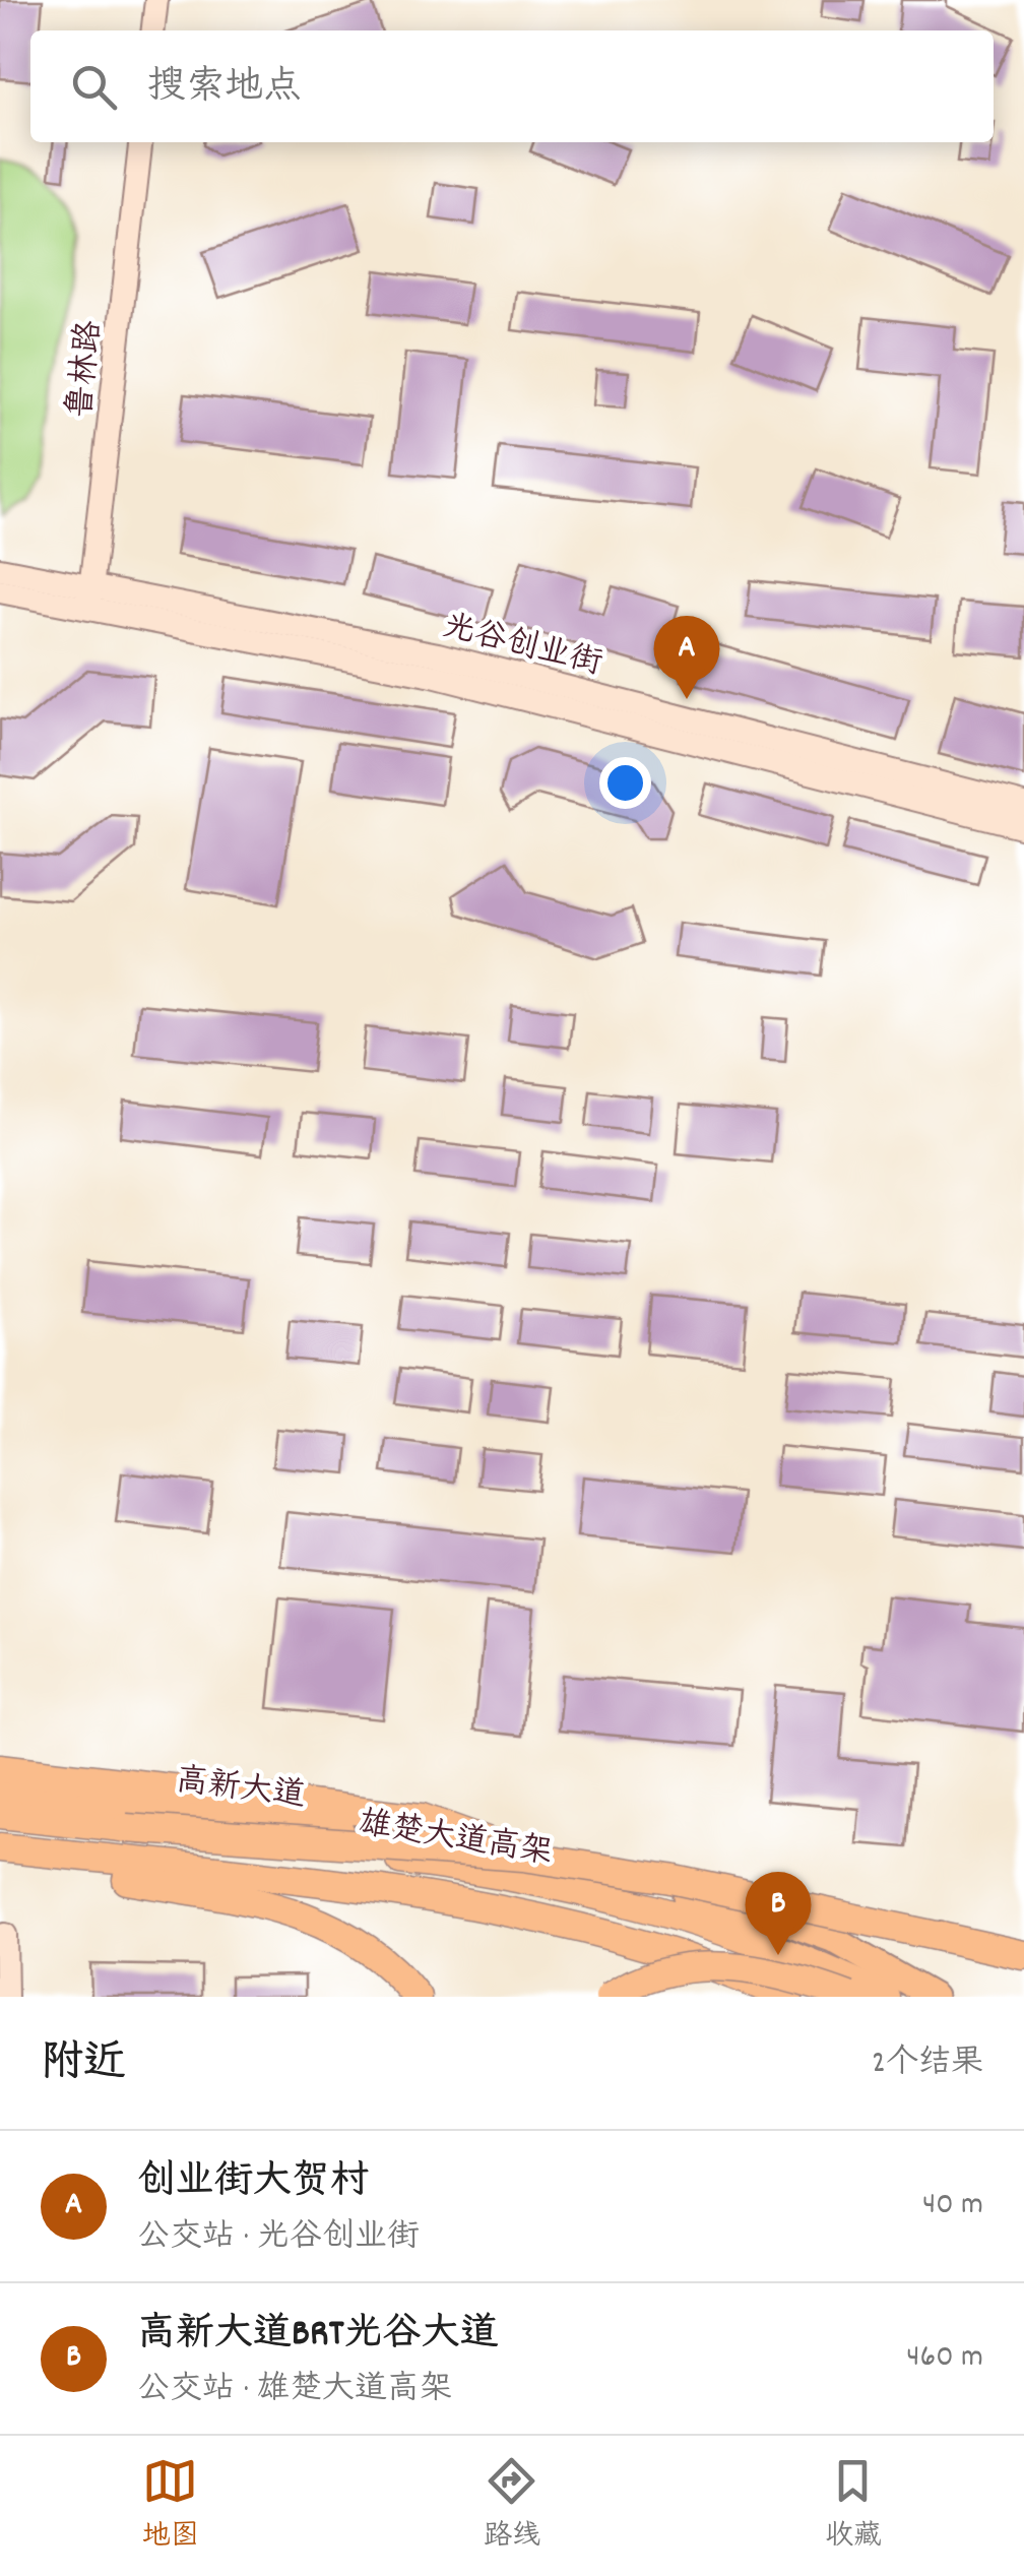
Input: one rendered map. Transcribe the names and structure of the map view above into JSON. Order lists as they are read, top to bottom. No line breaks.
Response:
{"streets":{"highway":["雄楚大道高架"],"main road":["鲁林路","光谷创业街","高新大道"]},"crossings":[["鲁林路","光谷创业街"]],"page":{"search":"搜索地点","pins":["A","B"],"heading":["附近","2个结果"],"list":[{"mark":"A","name":"创业街大贺村","note":"公交站 · 光谷创业街","value":"40 m"},{"mark":"B","name":"高新大道BRT光谷大道","note":"公交站 · 雄楚大道高架","value":"460 m"}],"nav":["地图","路线","收藏"]}}
